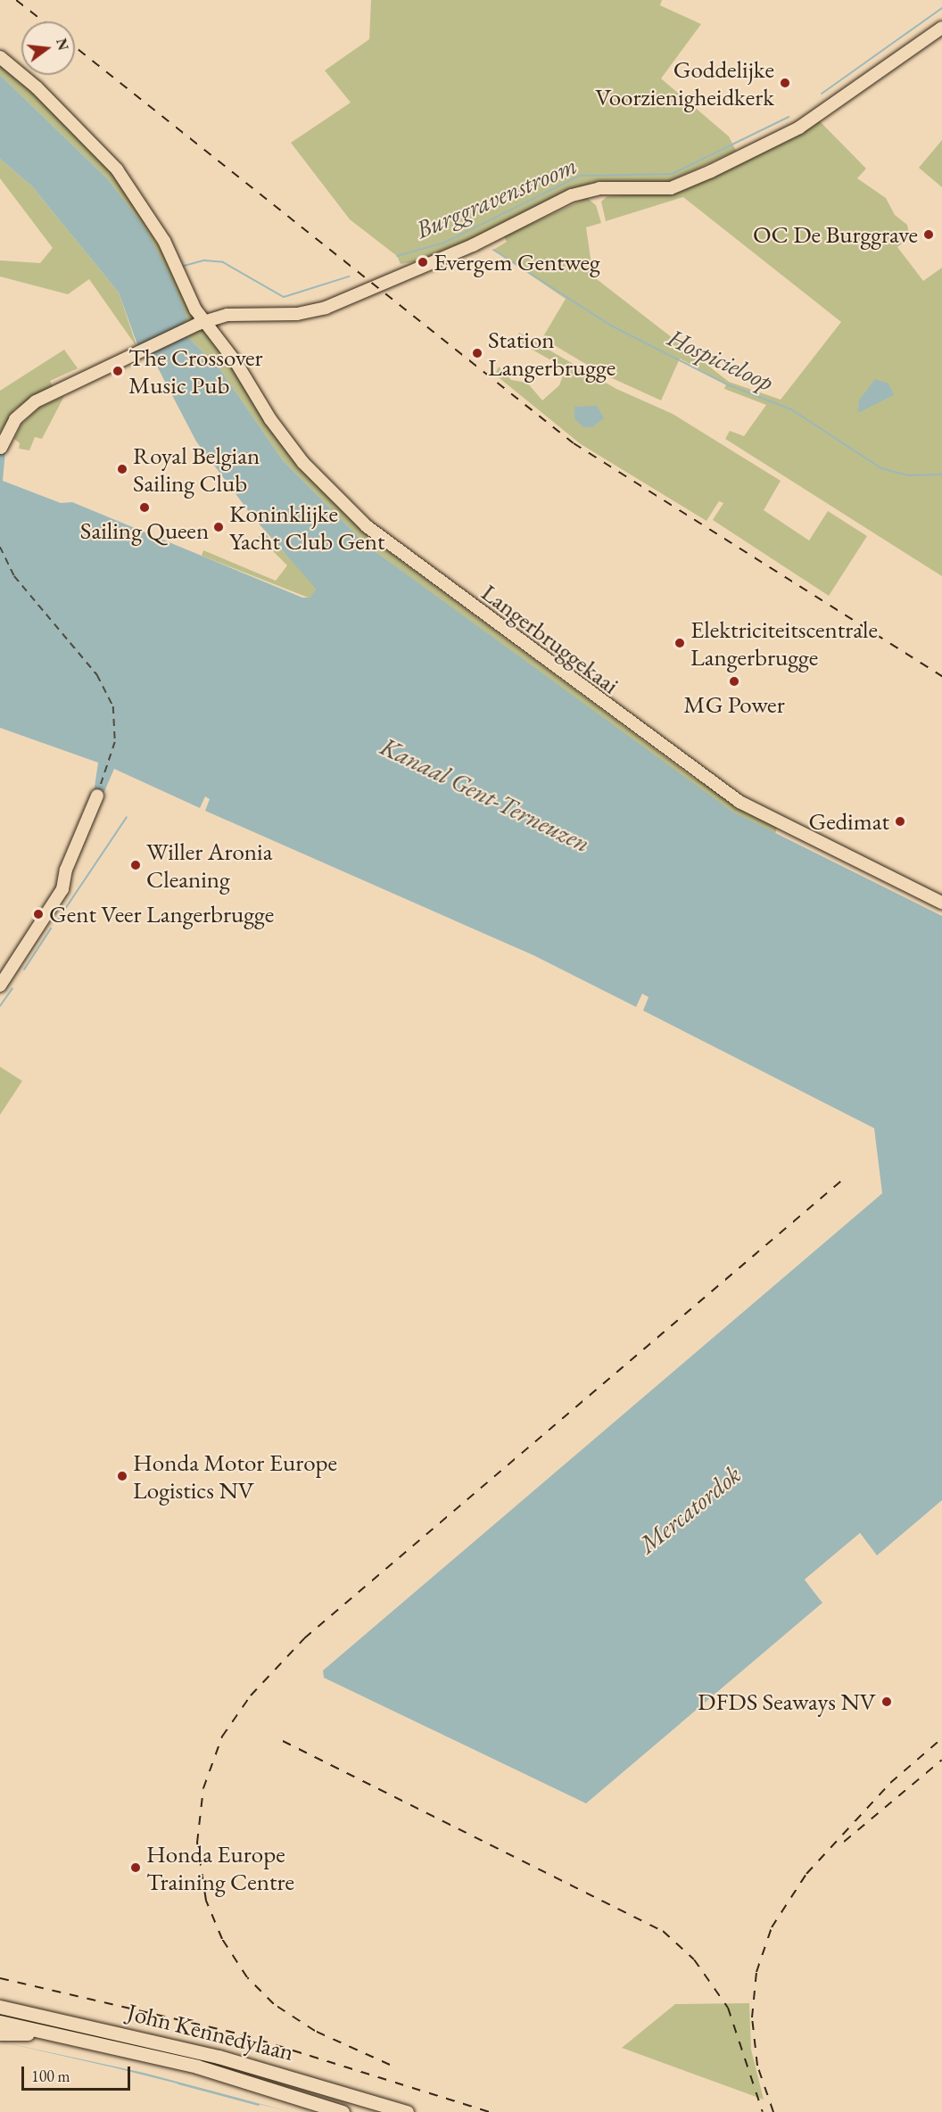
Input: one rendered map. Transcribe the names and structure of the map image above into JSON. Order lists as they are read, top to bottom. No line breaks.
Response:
{"streets":{"highway":["John Kennedylaan"],"main road":["Langerbruggekaai"]},"water":["Burggravenstroom","Hospicieloop","Kanaal Gent-Terneuzen","Mercatordok"],"places":["Goddelijke Voorzienigheidkerk","OC De Burggrave","Evergem Gentweg","Station Langerbrugge","The Crossover Music Pub","Royal Belgian Sailing Club","Sailing Queen","Koninklijke Yacht Club Gent","Elektriciteitscentrale Langerbrugge","MG Power","Gedimat","Willer Aronia Cleaning","Gent Veer Langerbrugge","Honda Motor Europe Logistics NV","DFDS Seaways NV","Honda Europe Training Centre"],"scale_bar":"100 m","north":"right"}
